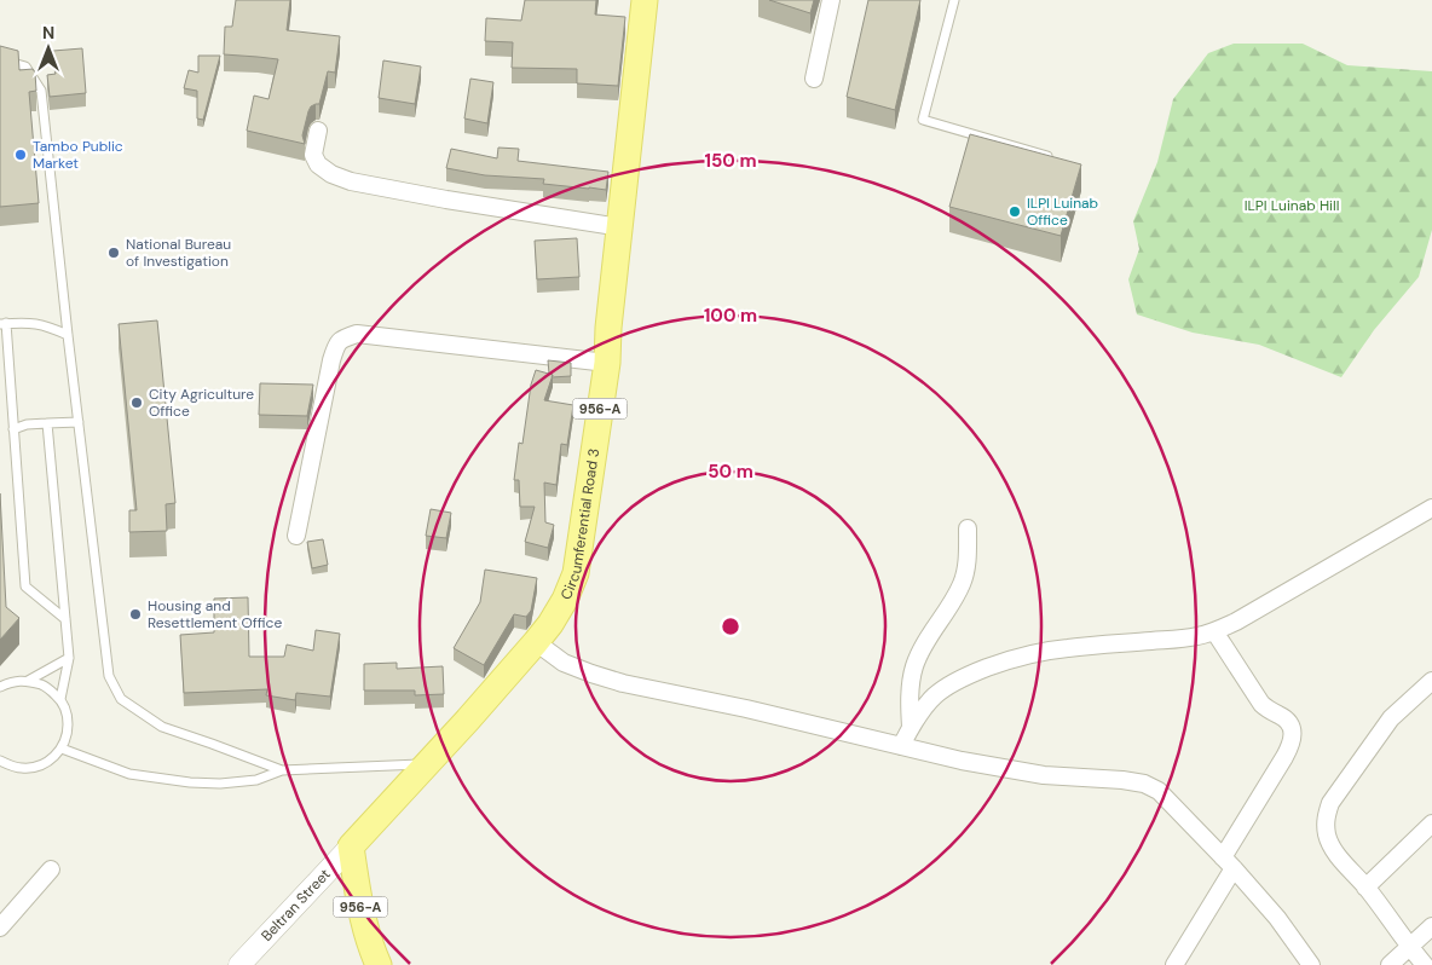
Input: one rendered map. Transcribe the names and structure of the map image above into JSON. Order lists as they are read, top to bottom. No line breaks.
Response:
{"streets":{"main road":["956-A","Circumferential Road 3"],"street":["Beltran Street"]},"crossings":[["956-A","Circumferential Road 3"],["956-A","Beltran Street"],["Circumferential Road 3","Beltran Street"]],"parks":["ILPI Luinab Hill"],"places":["Tambo Public Market","ILPI Luinab Office","National Bureau of Investigation","City Agriculture Office","Housing and Resettlement Office"],"north":"top","rings":["150 m","100 m","50 m"]}
